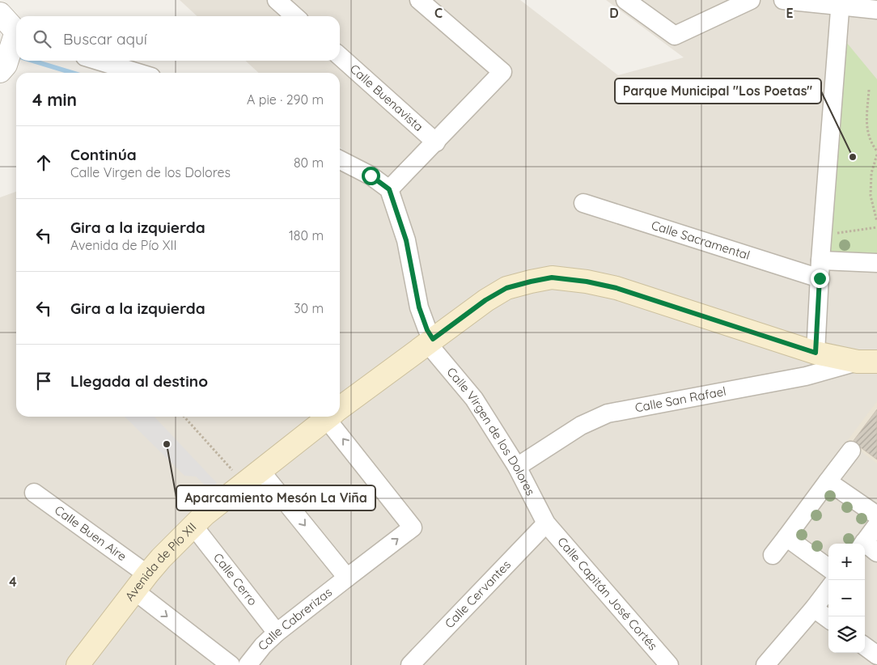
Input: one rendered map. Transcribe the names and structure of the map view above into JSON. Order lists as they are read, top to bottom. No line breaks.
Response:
{"streets":{"main road":["Avenida de Pío XII"],"street":["Calle Buenavista","Calle Sacramental","Calle San Rafael","Calle Virgen de los Dolores","Calle Buen Aire","Calle Cerro","Calle Cervantes","Calle Capitán José Cortés","Calle Cabrerizas"]},"crossings":[["Calle San Rafael","Calle Virgen de los Dolores"],["Calle San Rafael","Avenida de Pío XII"],["Calle Virgen de los Dolores","Avenida de Pío XII"],["Calle Virgen de los Dolores","Calle Cervantes"],["Calle Virgen de los Dolores","Calle Capitán José Cortés"],["Calle Buen Aire","Avenida de Pío XII"],["Avenida de Pío XII","Calle Cerro"],["Calle Cerro","Calle Cabrerizas"],["Calle Cervantes","Calle Capitán José Cortés"]],"places":["Parque Municipal \"Los Poetas\"","Aparcamiento Mesón La Viña"],"page":{"search":"Buscar aquí","heading":["4 min","A pie · 290 m"],"list":[["Continúa","Calle Virgen de los Dolores","80 m"],["Gira a la izquierda","Avenida de Pío XII","180 m"],["Gira a la izquierda","30 m"],"Llegada al destino"],"map_buttons":["+","−"]},"grid":{"columns":["C","D","E"],"rows":["4"]}}
